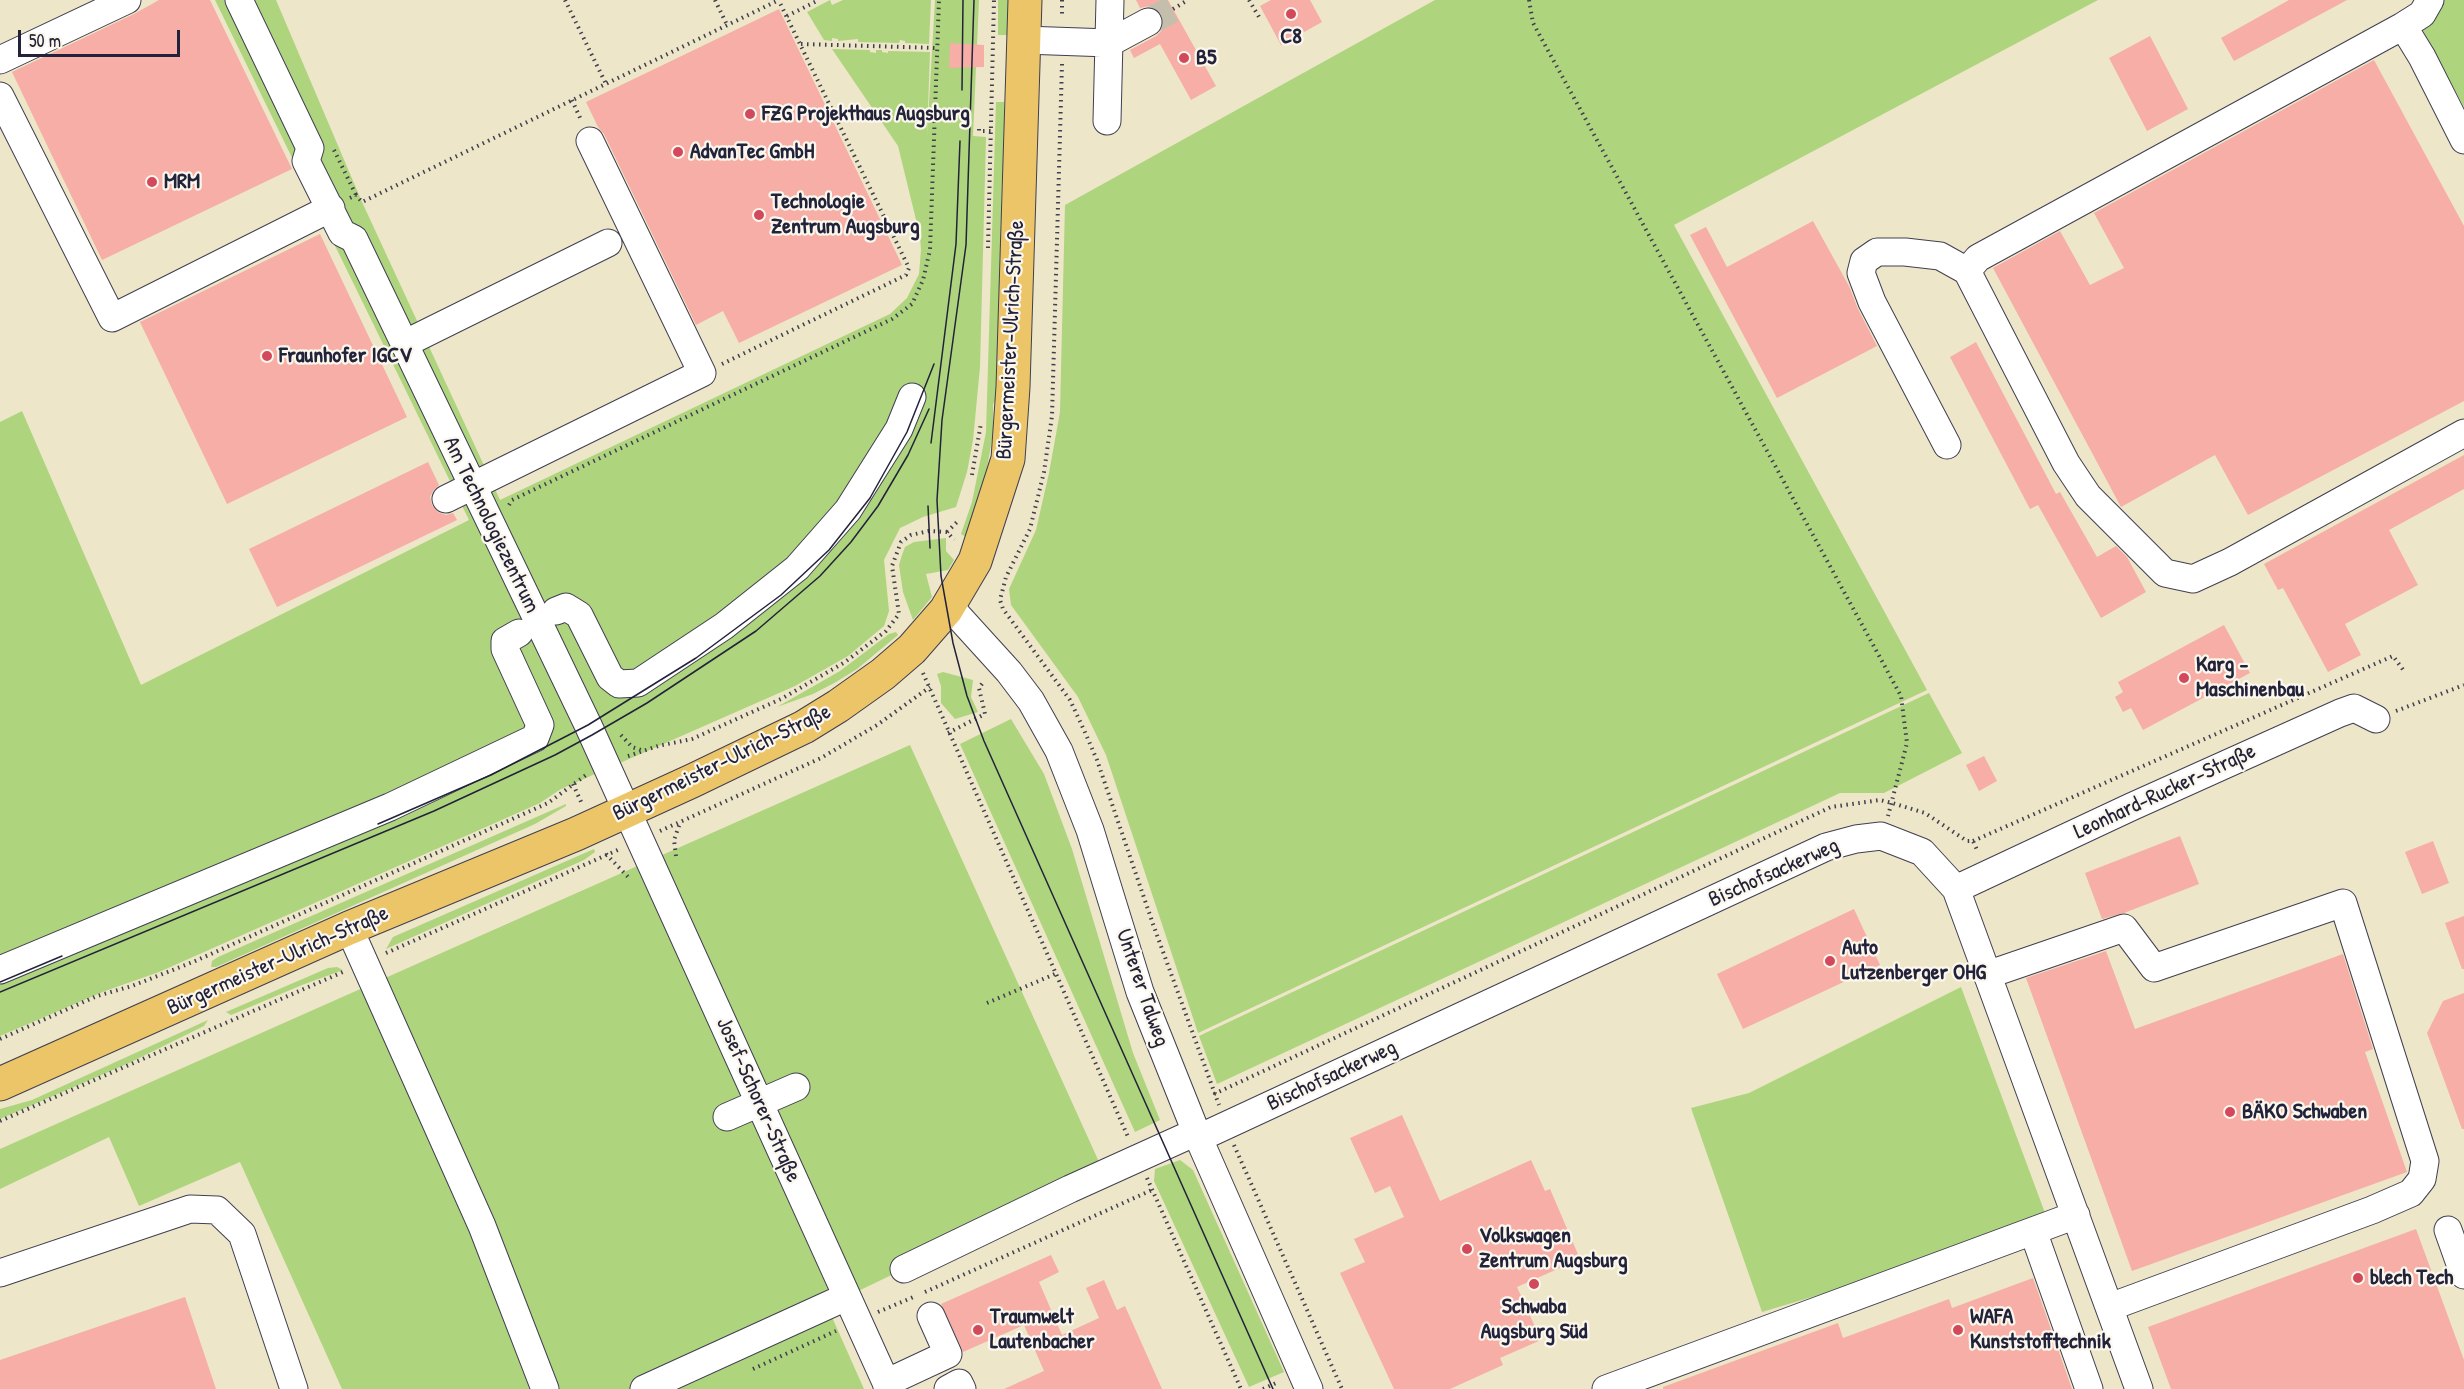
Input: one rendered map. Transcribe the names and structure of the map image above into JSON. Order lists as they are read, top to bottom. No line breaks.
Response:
{"streets":{"main road":["Bürgermeister-Ulrich-Straße"],"street":["Am Technologiezentrum","Leonhard-Rucker-Straße","Bischofsackerweg","Unterer Talweg","Josef-Schorer-Straße"]},"crossings":[["Bürgermeister-Ulrich-Straße","Am Technologiezentrum"],["Bürgermeister-Ulrich-Straße","Unterer Talweg"],["Bürgermeister-Ulrich-Straße","Josef-Schorer-Straße"],["Am Technologiezentrum","Josef-Schorer-Straße"],["Leonhard-Rucker-Straße","Bischofsackerweg"],["Bischofsackerweg","Unterer Talweg"]],"places":["C8","B5","FZG Projekthaus Augsburg","AdvanTec GmbH","MRM","Technologie Zentrum Augsburg","Fraunhofer IGCV","Karg - Maschinenbau","Auto Lutzenberger OHG","BÄKO Schwaben","Volkswagen Zentrum Augsburg","blech Tech","Schwaba Augsburg Süd","Traumwelt Lautenbacher","WAFA Kunststofftechnik"],"scale_bar":"50 m"}
